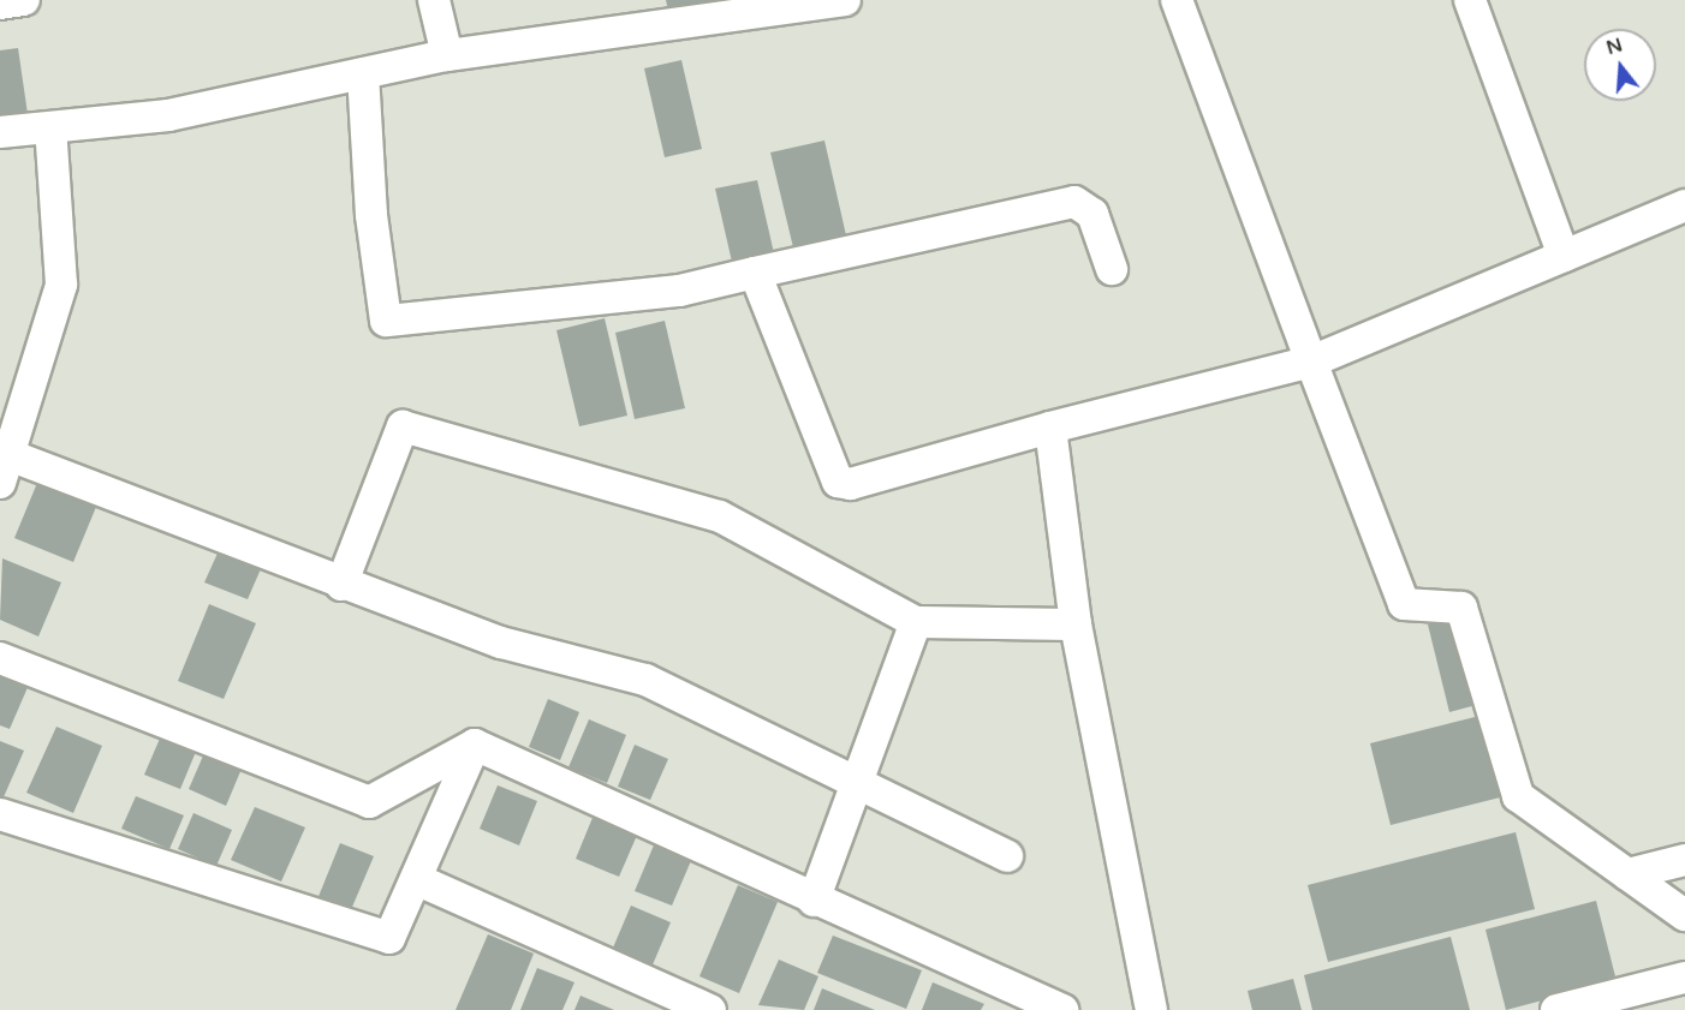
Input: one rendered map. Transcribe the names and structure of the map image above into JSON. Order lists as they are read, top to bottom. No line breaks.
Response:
{"north":"top"}
